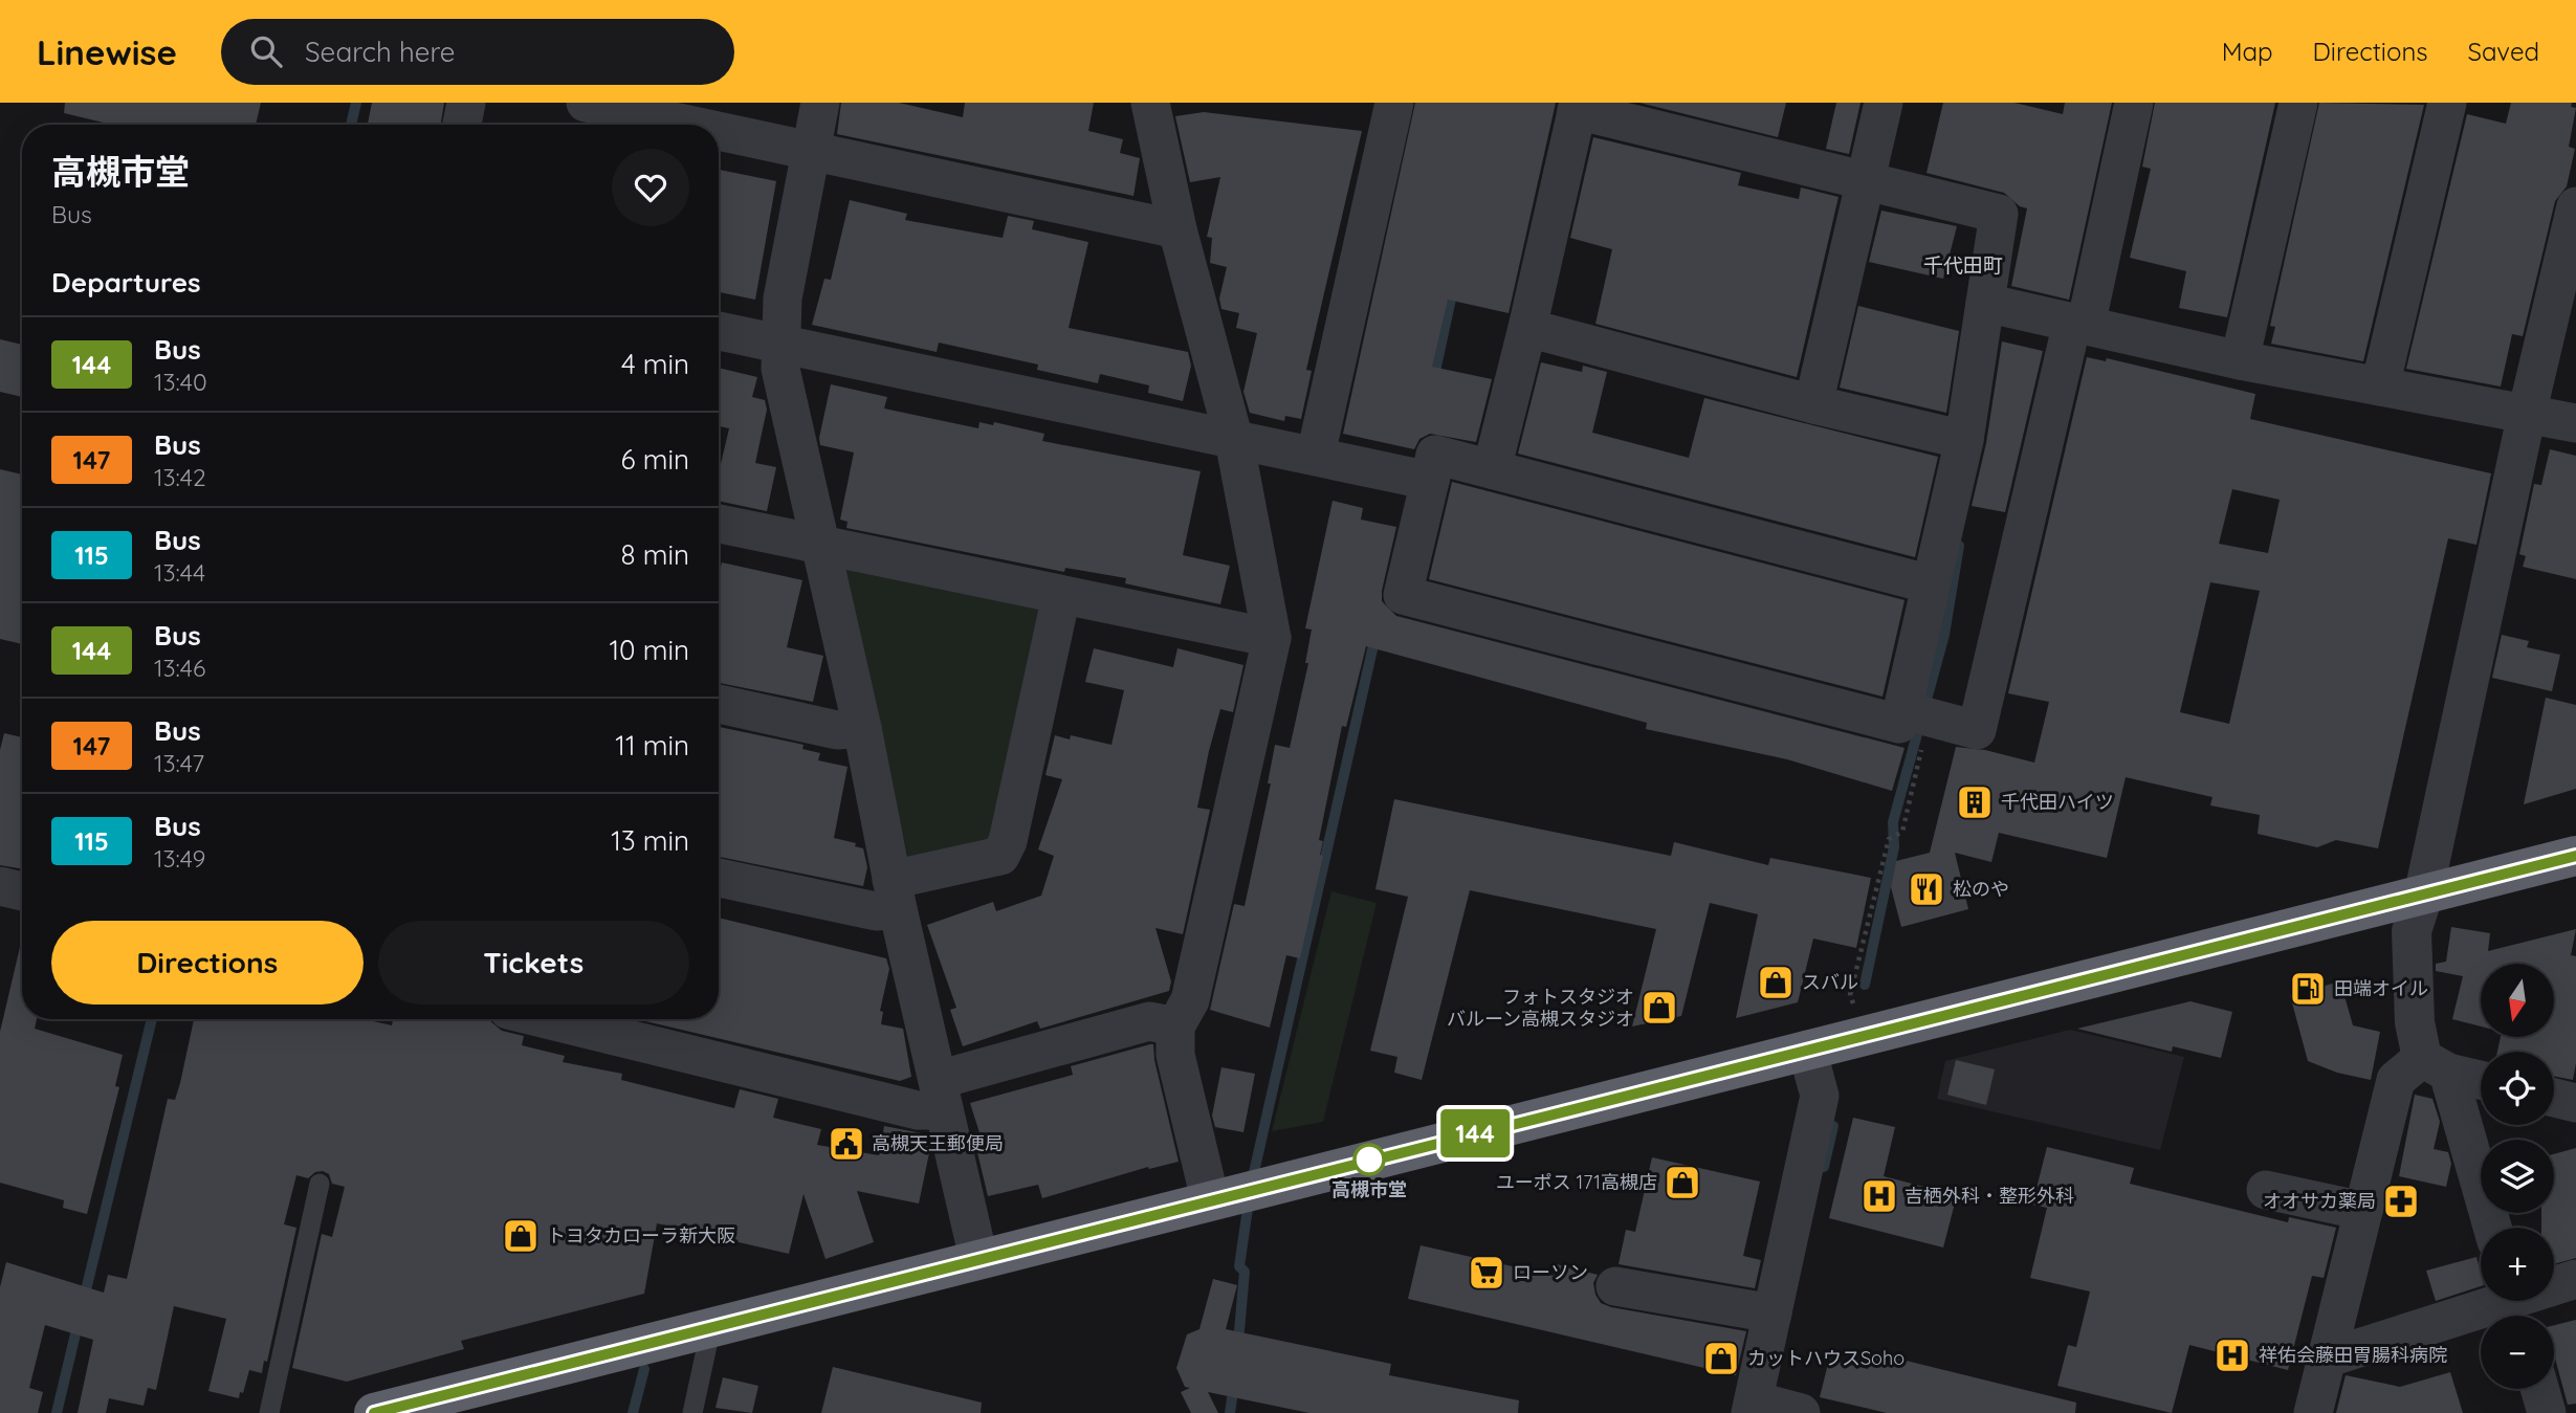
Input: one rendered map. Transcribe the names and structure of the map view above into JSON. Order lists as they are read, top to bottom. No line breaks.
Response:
{"districts":["千代田町"],"places":{"building":["千代田ハイツ"],"restaurant":["松のや"],"shop":["スバル","フォトスタジオ バルーン高槻スタジオ","ユーポス 171高槻店","トヨタカローラ新大阪","カットハウスSoho"],"fuel station":["田端オイル"],"public building":["高槻天王郵便局"],"other":["高槻市堂"],"hospital":["吉栖外科・整形外科","祥佑会藤田胃腸科病院"],"pharmacy":["オオサカ薬局"],"supermarket":["ローソン"]},"lines":["bus line 144"],"north":"bottom","page":{"header":"Linewise","search":"Search here","nav":["Map","Directions","Saved"],"on_map":"144","heading":[["高槻市堂","Bus"],"Departures"],"list":[{"mark":"144","name":"Bus","note":"13:40","value":"4 min"},{"mark":"147","name":"Bus","note":"13:42","value":"6 min"},{"mark":"115","name":"Bus","note":"13:44","value":"8 min"},{"mark":"144","name":"Bus","note":"13:46","value":"10 min"},{"mark":"147","name":"Bus","note":"13:47","value":"11 min"},{"mark":"115","name":"Bus","note":"13:49","value":"13 min"}],"buttons":["Directions","Tickets"],"map_buttons":["+","−"]}}
